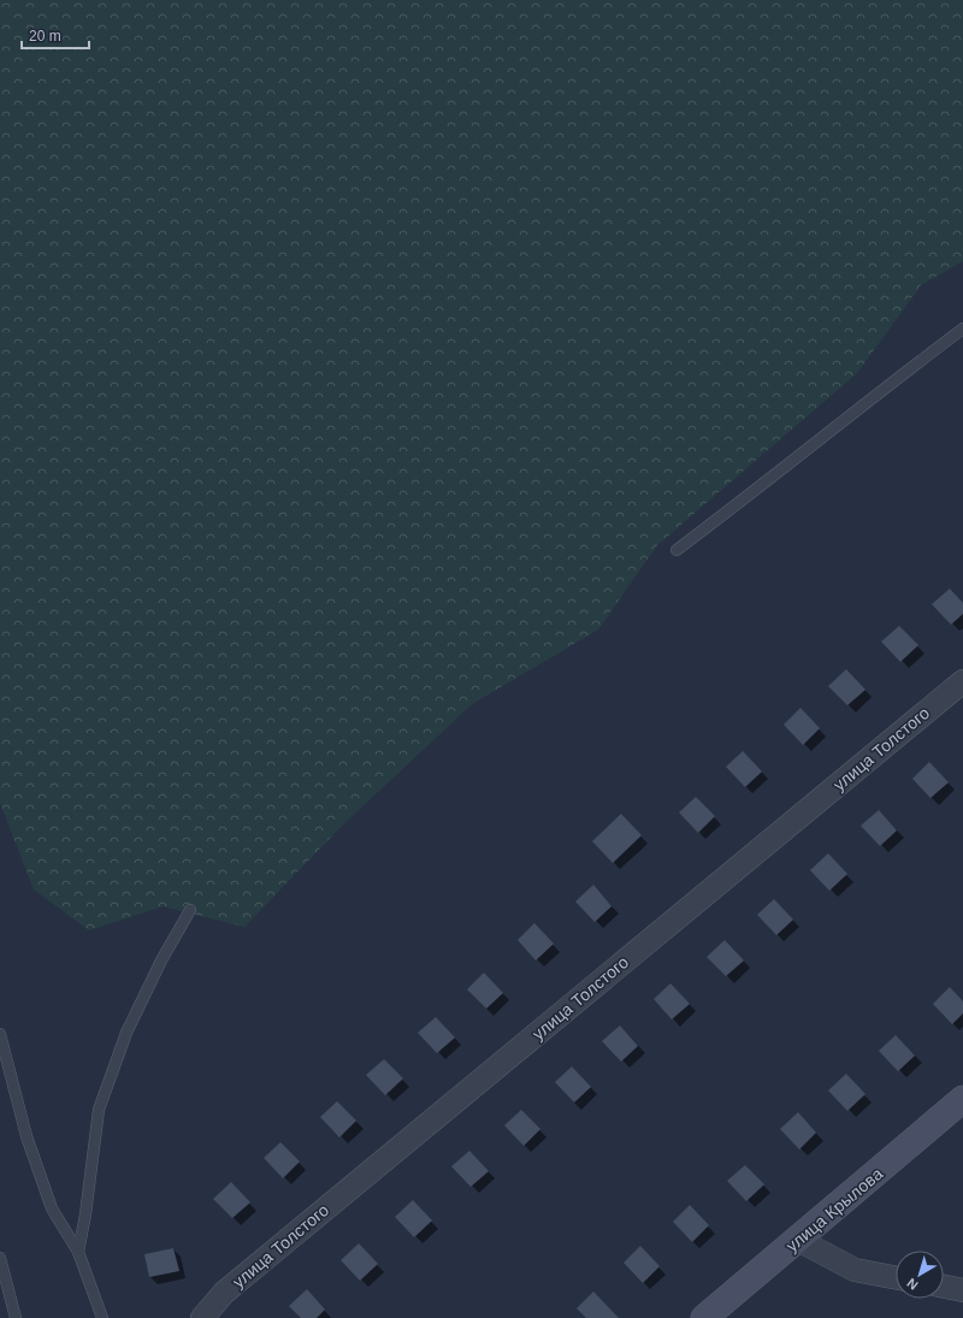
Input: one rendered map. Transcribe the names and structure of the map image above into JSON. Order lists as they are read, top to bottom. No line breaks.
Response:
{"streets":{"main road":["улица Крылова"],"street":["улица Толстого"]},"scale_bar":"20 m","north":"bottom left"}
